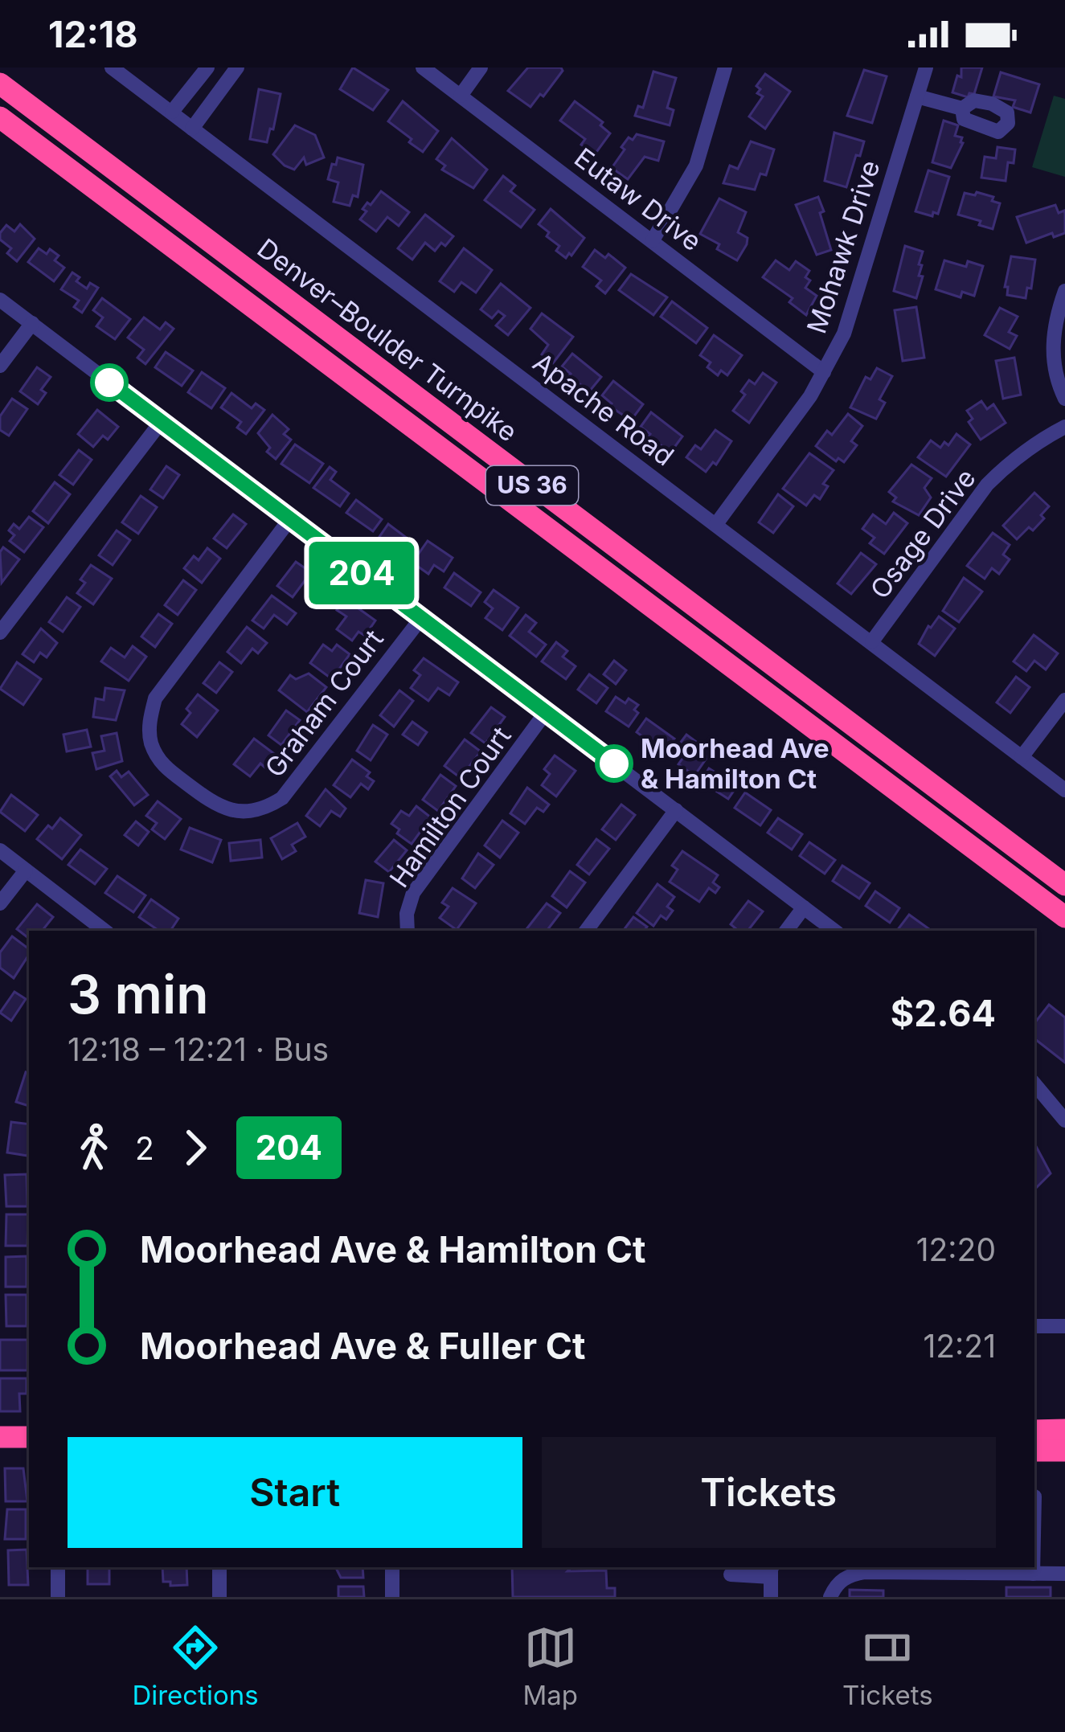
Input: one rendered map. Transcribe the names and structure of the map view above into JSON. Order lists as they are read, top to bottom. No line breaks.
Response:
{"streets":{"highway":["Denver–Boulder Turnpike","US 36"],"street":["Eutaw Drive","Mohawk Drive","Apache Road","Osage Drive","Graham Court","Hamilton Court"]},"crossings":[["Eutaw Drive","Mohawk Drive"],["Mohawk Drive","Apache Road"],["Apache Road","Osage Drive"]],"places":["Moorhead Ave & Hamilton Ct"],"lines":["bus line 204"],"page":{"status":"12:18","on_map":"204","heading":["3 min","12:18 – 12:21 · Bus","$2.64"],"legs":["2","204"],"list":[{"name":"Moorhead Ave & Hamilton Ct","value":"12:20"},{"name":"Moorhead Ave & Fuller Ct","value":"12:21"}],"buttons":["Start","Tickets"],"tabs":["Directions","Map","Tickets"]}}
